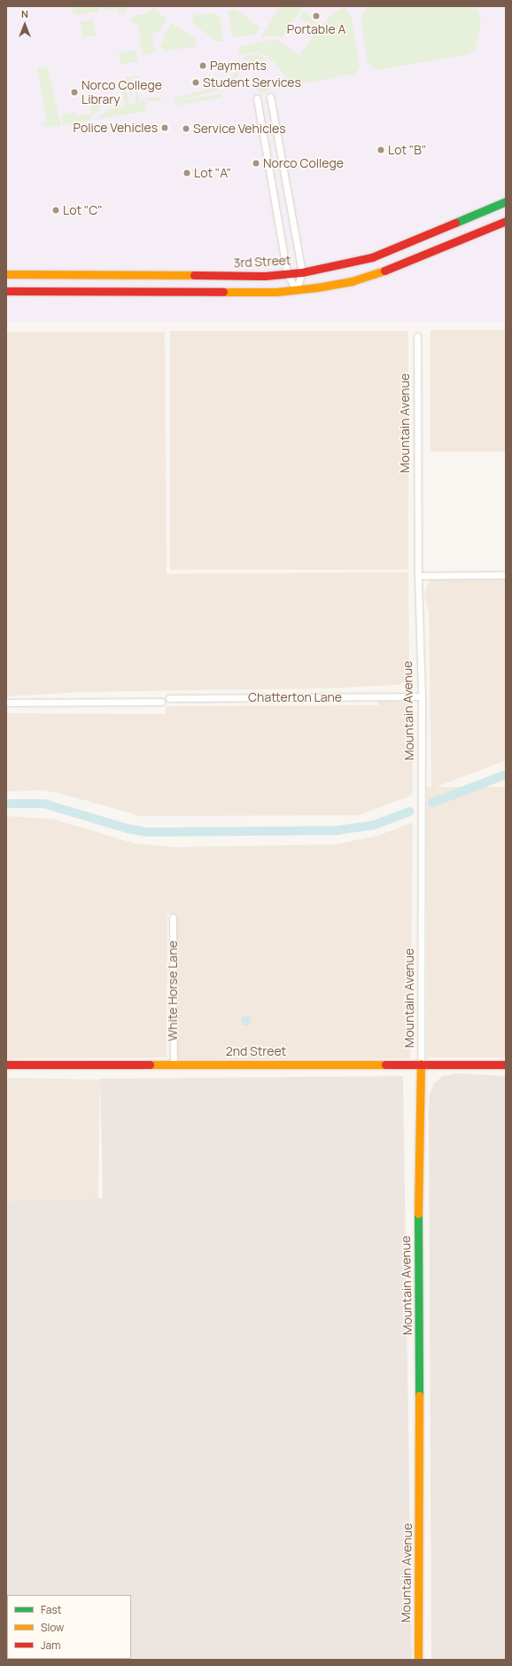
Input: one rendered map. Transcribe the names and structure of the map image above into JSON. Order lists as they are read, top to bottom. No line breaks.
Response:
{"streets":{"street":["3rd Street","Mountain Avenue","Chatterton Lane","White Horse Lane","2nd Street"]},"crossings":[["Mountain Avenue","Chatterton Lane"],["Mountain Avenue","2nd Street"],["White Horse Lane","2nd Street"]],"places":["Portable A","Payments","Student Services","Norco College Library","Police Vehicles","Service Vehicles","Lot \"B\"","Norco College","Lot \"A\"","Lot \"C\""],"legend":["Fast","Slow","Jam"],"north":"top"}
